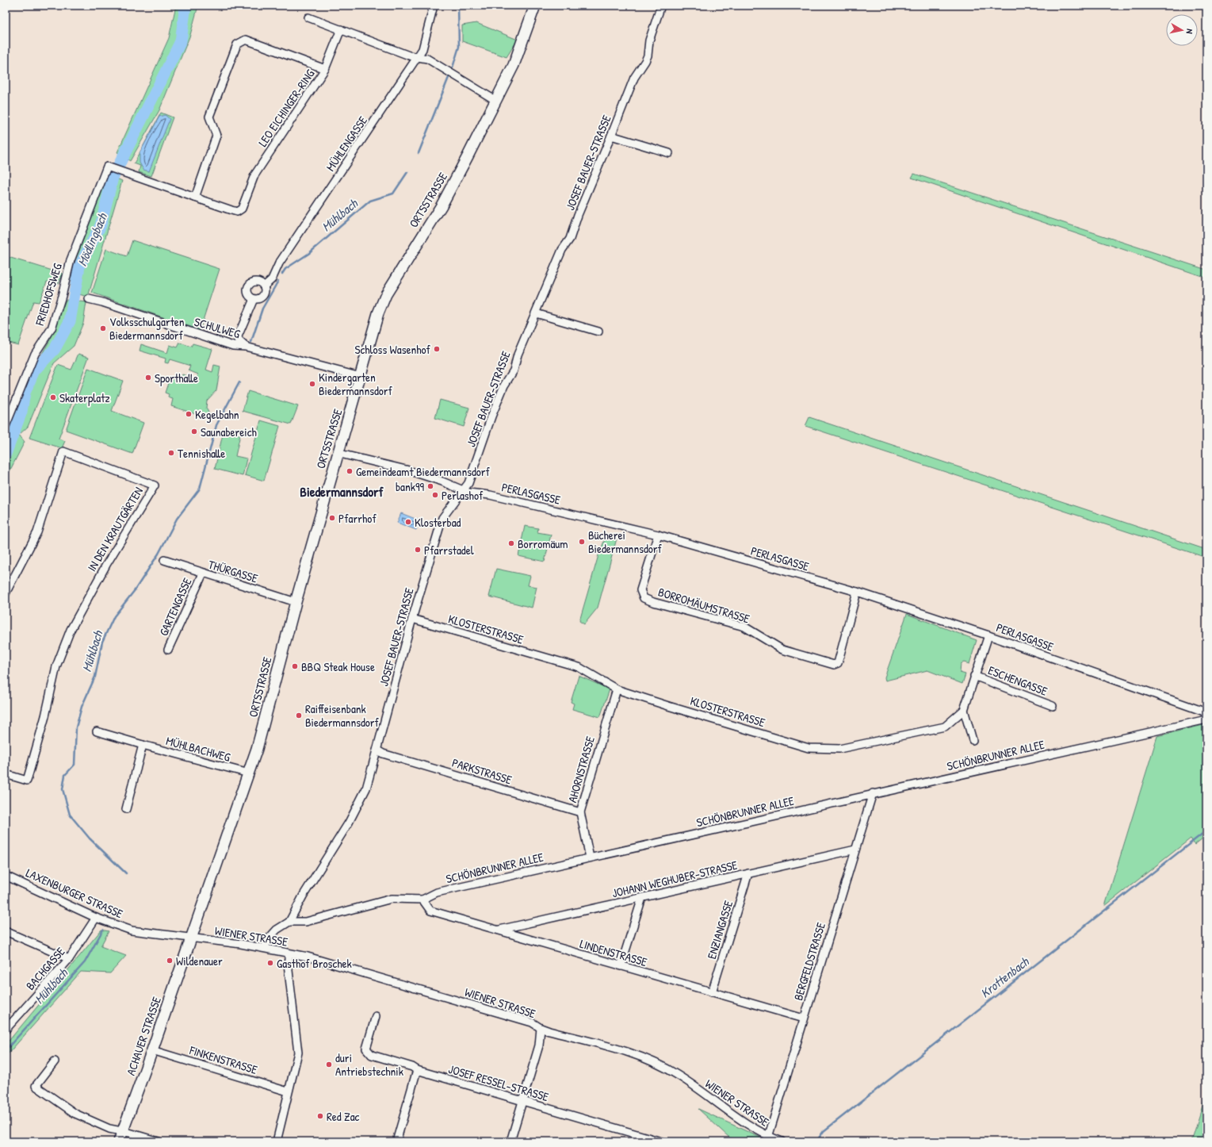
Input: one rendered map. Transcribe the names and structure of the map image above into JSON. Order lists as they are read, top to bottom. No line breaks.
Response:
{"streets":{"street":["LEO EICHINGER-RING","MÜHLENGASSE","JOSEF BAUER-STRASSE","ORTSSTRASSE","FRIEDHOFSWEG","SCHULWEG","PERLASGASSE","IN DEN KRAUTGÄRTEN","THÜRGASSE","BORROMÄUMSTRASSE","GARTENGASSE","KLOSTERSTRASSE","ESCHENGASSE","MÜHLBACHWEG","SCHÖNBRUNNER ALLEE","AHORNSTRASSE","PARKSTRASSE","JOHANN WEGHUBER-STRASSE","LAXENBURGER STRASSE","ENZIANGASSE","WIENER STRASSE","LINDENSTRASSE","BERGFELDSTRASSE","BACHGASSE","ACHAUER STRASSE","FINKENSTRASSE","JOSEF RESSEL-STRASSE"]},"crossings":[["LEO EICHINGER-RING","FRIEDHOFSWEG"],["MÜHLENGASSE","SCHULWEG"],["JOSEF BAUER-STRASSE","PERLASGASSE"],["JOSEF BAUER-STRASSE","KLOSTERSTRASSE"],["JOSEF BAUER-STRASSE","SCHÖNBRUNNER ALLEE"],["JOSEF BAUER-STRASSE","PARKSTRASSE"],["JOSEF BAUER-STRASSE","WIENER STRASSE"],["ORTSSTRASSE","SCHULWEG"],["ORTSSTRASSE","PERLASGASSE"],["ORTSSTRASSE","THÜRGASSE"],["ORTSSTRASSE","MÜHLBACHWEG"],["ORTSSTRASSE","LAXENBURGER STRASSE"],["ORTSSTRASSE","WIENER STRASSE"],["ORTSSTRASSE","ACHAUER STRASSE"],["PERLASGASSE","BORROMÄUMSTRASSE"],["THÜRGASSE","GARTENGASSE"],["KLOSTERSTRASSE","AHORNSTRASSE"],["SCHÖNBRUNNER ALLEE","AHORNSTRASSE"],["SCHÖNBRUNNER ALLEE","LINDENSTRASSE"],["SCHÖNBRUNNER ALLEE","BERGFELDSTRASSE"],["AHORNSTRASSE","PARKSTRASSE"],["JOHANN WEGHUBER-STRASSE","ENZIANGASSE"],["JOHANN WEGHUBER-STRASSE","LINDENSTRASSE"],["JOHANN WEGHUBER-STRASSE","BERGFELDSTRASSE"],["LAXENBURGER STRASSE","WIENER STRASSE"],["LAXENBURGER STRASSE","BACHGASSE"],["LAXENBURGER STRASSE","ACHAUER STRASSE"],["ENZIANGASSE","LINDENSTRASSE"],["WIENER STRASSE","BERGFELDSTRASSE"],["WIENER STRASSE","ACHAUER STRASSE"],["LINDENSTRASSE","BERGFELDSTRASSE"],["ACHAUER STRASSE","FINKENSTRASSE"]],"districts":["Biedermannsdorf"],"water":["Mühlbach","Mödlingbach","Krottenbach"],"places":["Volksschulgarten Biedermannsdorf","Schloss Wasenhof","Sporthalle","Kindergarten Biedermannsdorf","Skaterplatz","Kegelbahn","Saunabereich","Tennishalle","Gemeindeamt Biedermannsdorf","bank99","Perlashof","Pfarrhof","Klosterbad","Bücherei Biedermannsdorf","Borromäum","Pfarrstadel","BBQ Steak House","Raiffeisenbank Biedermannsdorf","Wildenauer","Gasthof Broschek","duri Antriebstechnik","Red Zac"],"north":"right"}
